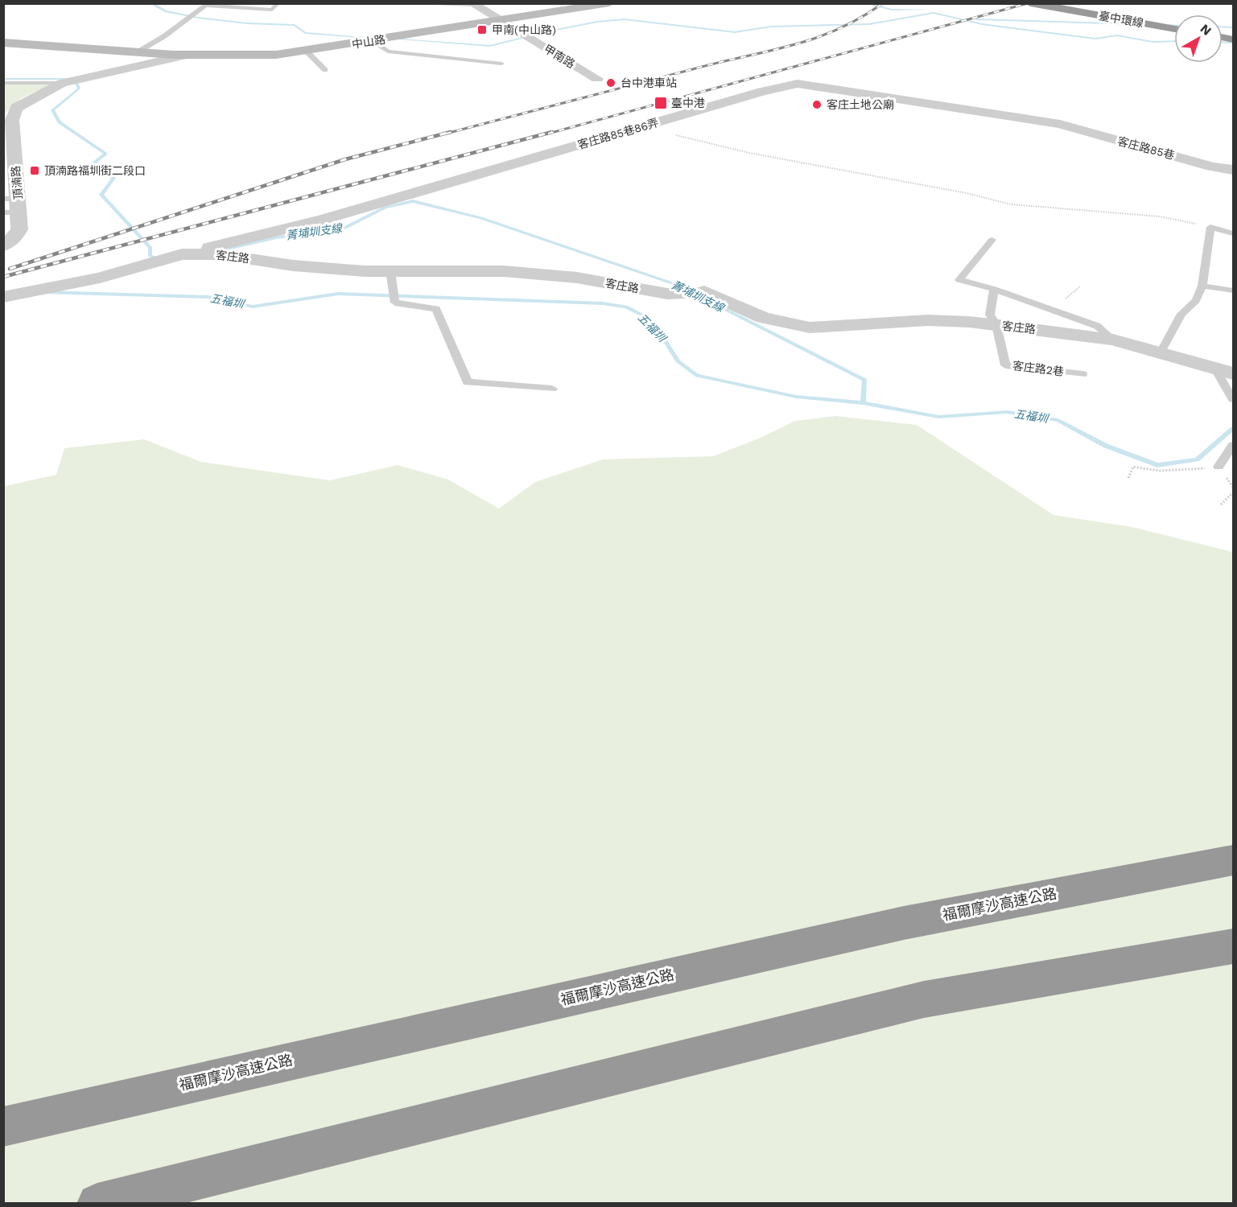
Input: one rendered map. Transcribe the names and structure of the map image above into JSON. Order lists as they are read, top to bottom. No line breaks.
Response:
{"streets":{"highway":["臺中環線","福爾摩沙高速公路"],"street":["中山路","甲南路","客庄路85巷86弄","客庄路85巷","頂湳路","客庄路"],"lane":["客庄路2巷"]},"crossings":[["中山路","甲南路"],["中山路","頂湳路"],["客庄路85巷86弄","客庄路85巷"],["客庄路85巷86弄","客庄路"],["客庄路","客庄路2巷"]],"water":["菁埔圳支線","五福圳"],"places":{"transit":["甲南(中山路)","臺中港","頂湳路福圳街二段口"],"other":["台中港車站","客庄土地公廟"]},"north":"top right"}
